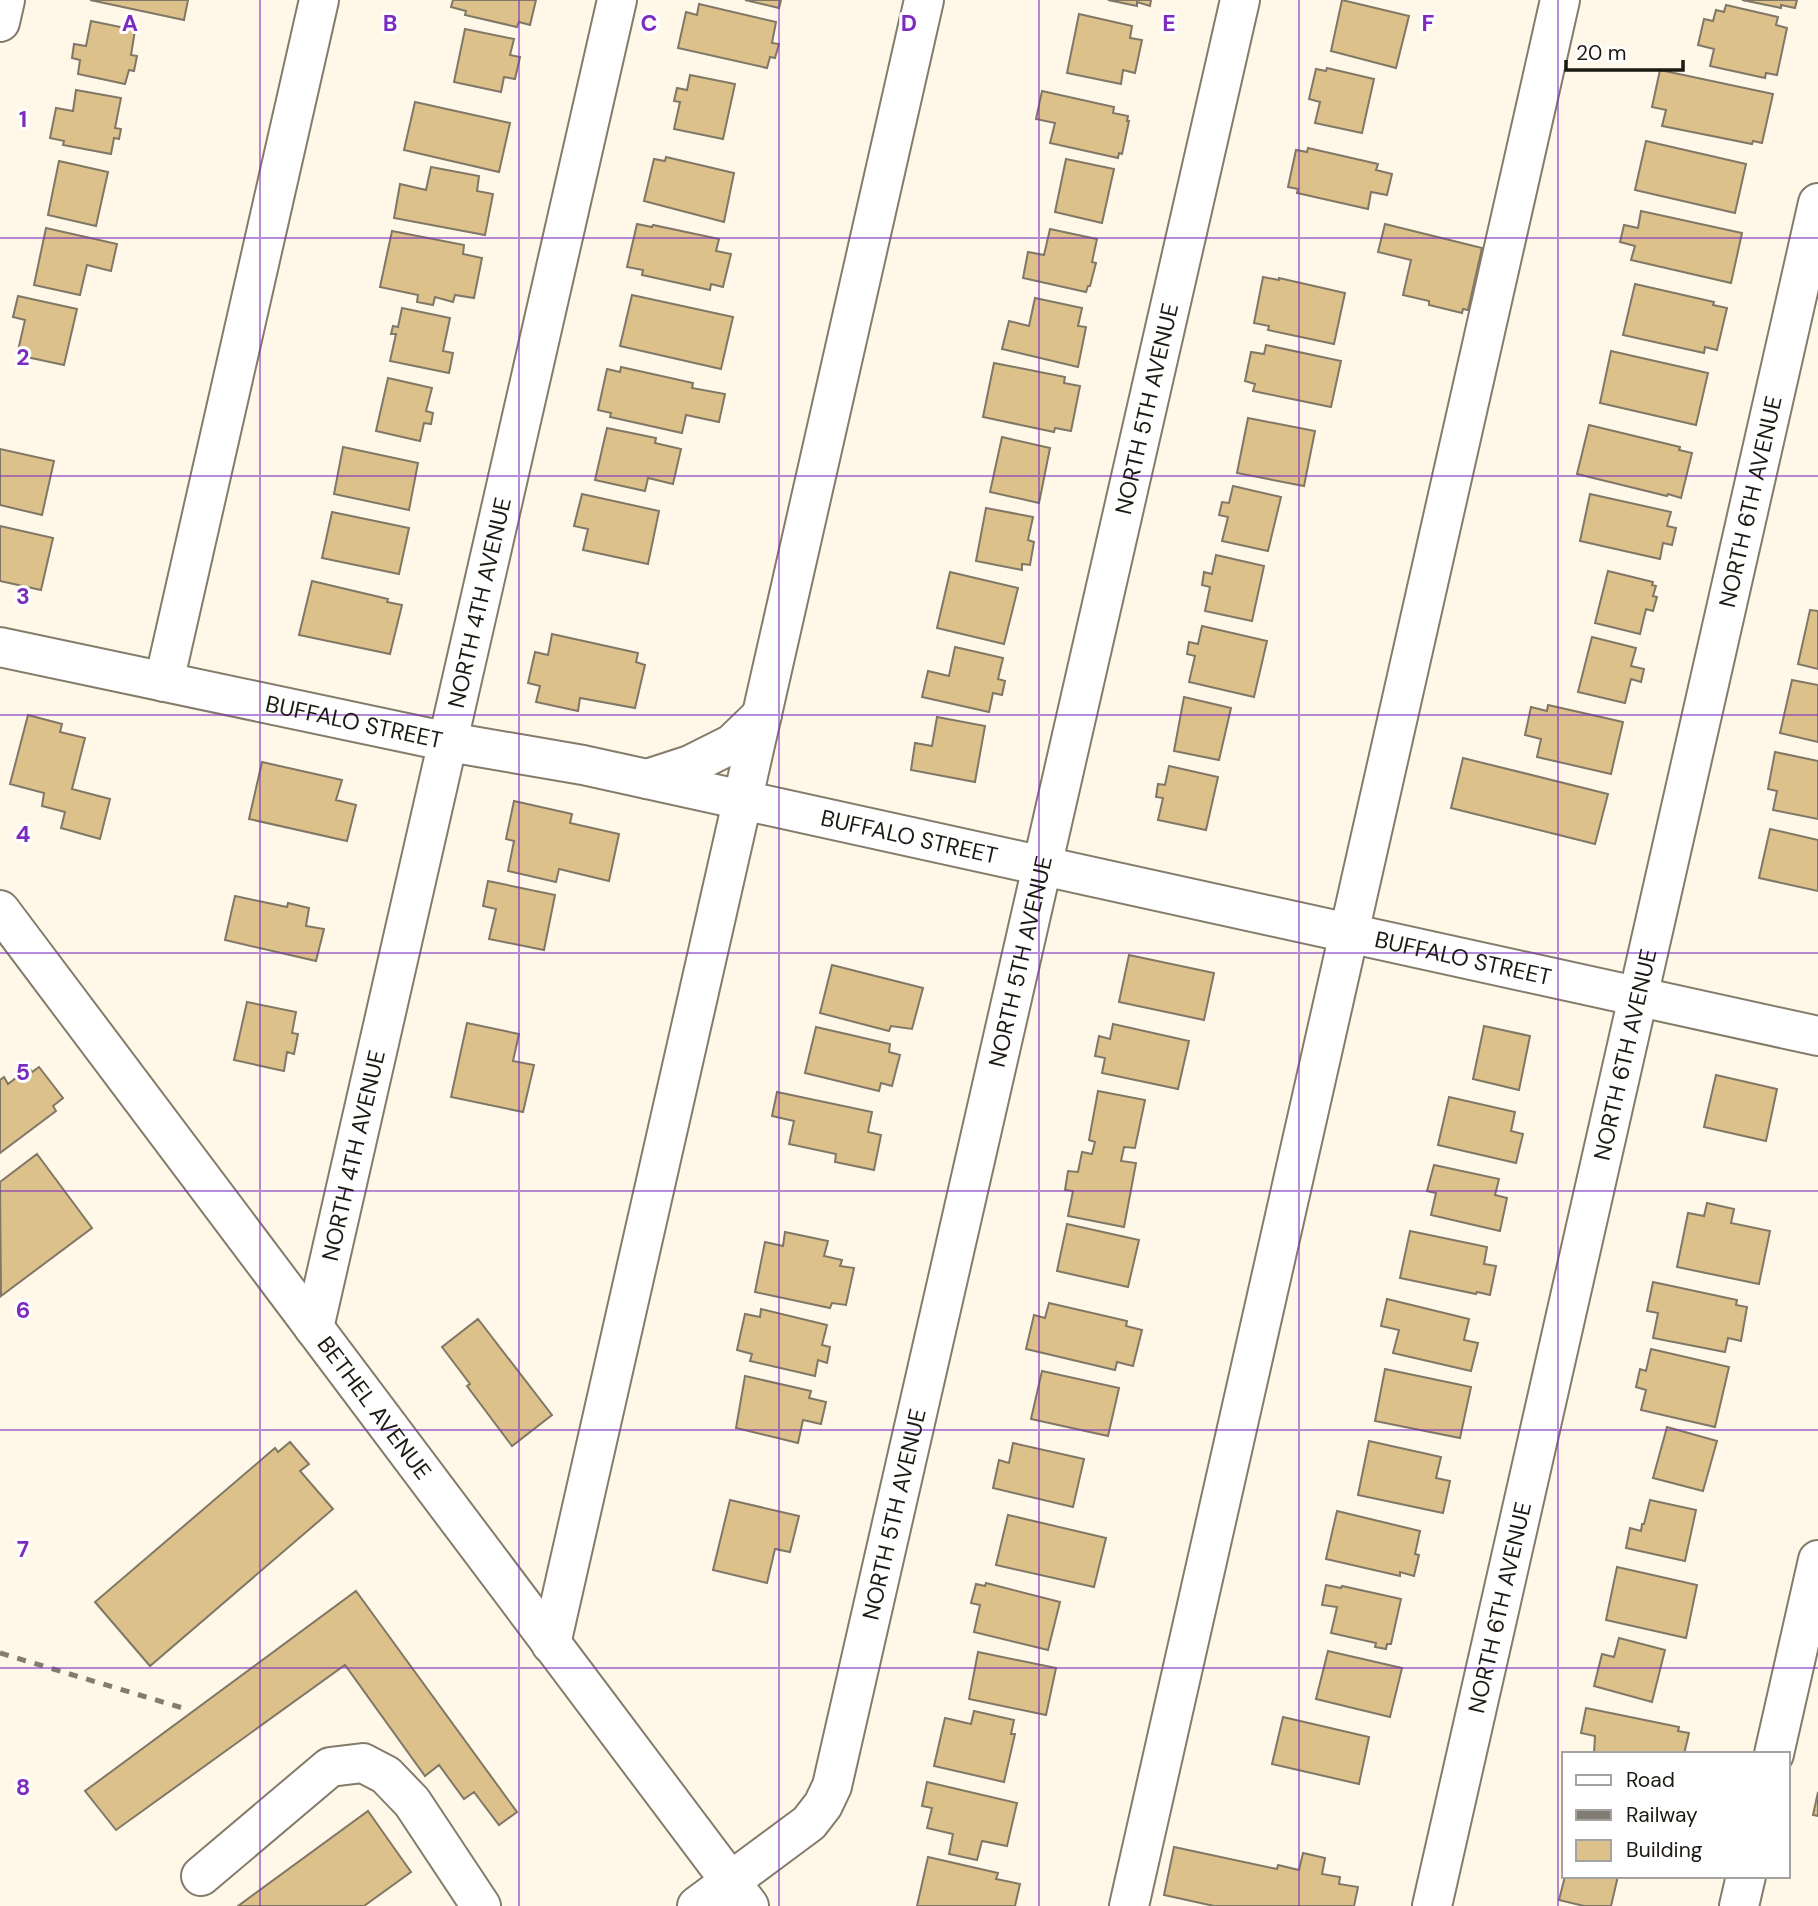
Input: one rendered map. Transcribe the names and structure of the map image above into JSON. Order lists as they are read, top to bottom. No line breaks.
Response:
{"streets":{"street":["NORTH 5TH AVENUE","NORTH 6TH AVENUE","NORTH 4TH AVENUE","BUFFALO STREET","BETHEL AVENUE"]},"crossings":[["NORTH 5TH AVENUE","BUFFALO STREET"],["NORTH 5TH AVENUE","BETHEL AVENUE"],["NORTH 6TH AVENUE","BUFFALO STREET"],["NORTH 4TH AVENUE","BUFFALO STREET"],["NORTH 4TH AVENUE","BETHEL AVENUE"]],"legend":["Road","Railway","Building"],"scale_bar":"20 m","grid":{"columns":["A","B","C","D","E","F"],"rows":["1","2","3","4","5","6","7","8"]}}
